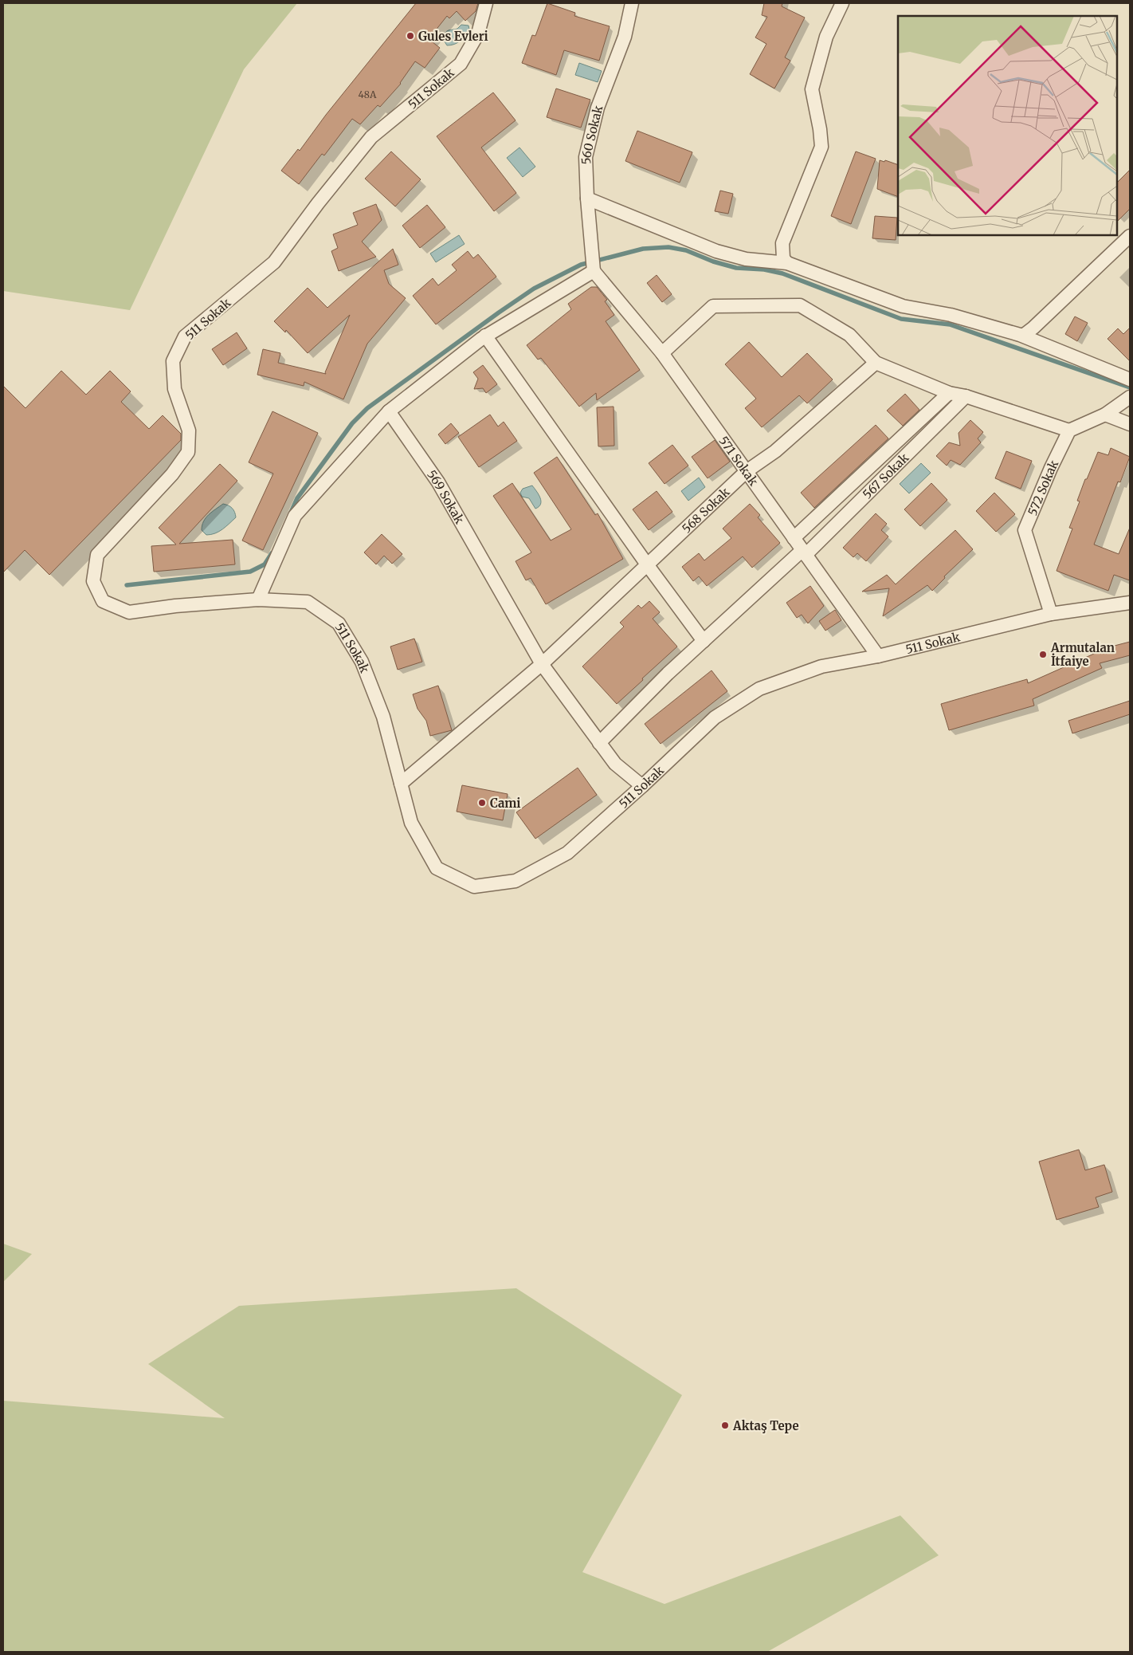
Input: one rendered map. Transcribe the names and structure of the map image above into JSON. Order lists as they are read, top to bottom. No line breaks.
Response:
{"streets":{"street":["511 Sokak","560 Sokak","571 Sokak","567 Sokak","572 Sokak","569 Sokak","568 Sokak"]},"crossings":[["511 Sokak","571 Sokak"],["511 Sokak","572 Sokak"],["511 Sokak","569 Sokak"],["511 Sokak","568 Sokak"],["560 Sokak","571 Sokak"],["571 Sokak","567 Sokak"],["571 Sokak","568 Sokak"],["567 Sokak","569 Sokak"],["569 Sokak","568 Sokak"]],"places":["Gules Evleri","Armutalan İtfaiye","Cami","Aktaş Tepe"],"house_numbers":["48A"]}
